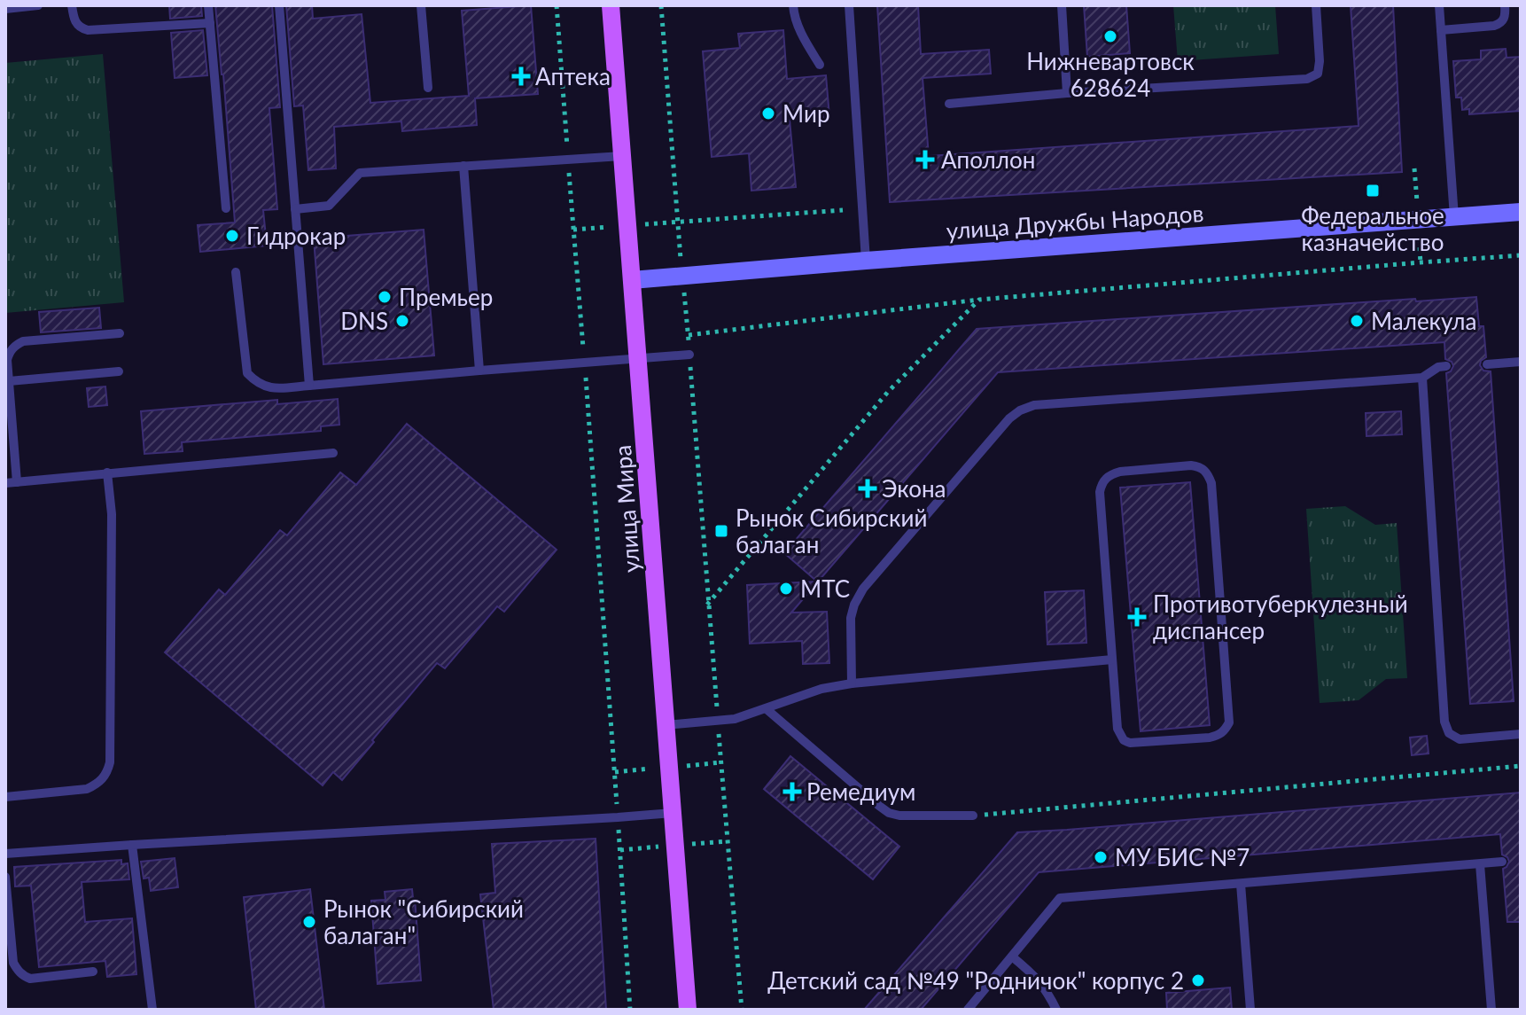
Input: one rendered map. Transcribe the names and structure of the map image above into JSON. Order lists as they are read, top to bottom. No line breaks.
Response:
{"streets":{"main road":["улица Мира"],"street":["улица Дружбы Народов"]},"crossings":[["улица Дружбы Народов","улица Мира"]],"places":{"other":["Нижневартовск 628624","Мир","Гидрокар","Премьер","DNS","Малекула","МТС","МУ БИС №7","Рынок \"Сибирский балаган\"","Детский сад №49 \"Родничок\" корпус 2"],"health":["Аптека","Аполлон","Экона","Противотуберкулезный диспансер","Ремедиум"],"transit":["Федеральное казначейство","Рынок Сибирский балаган"]}}
